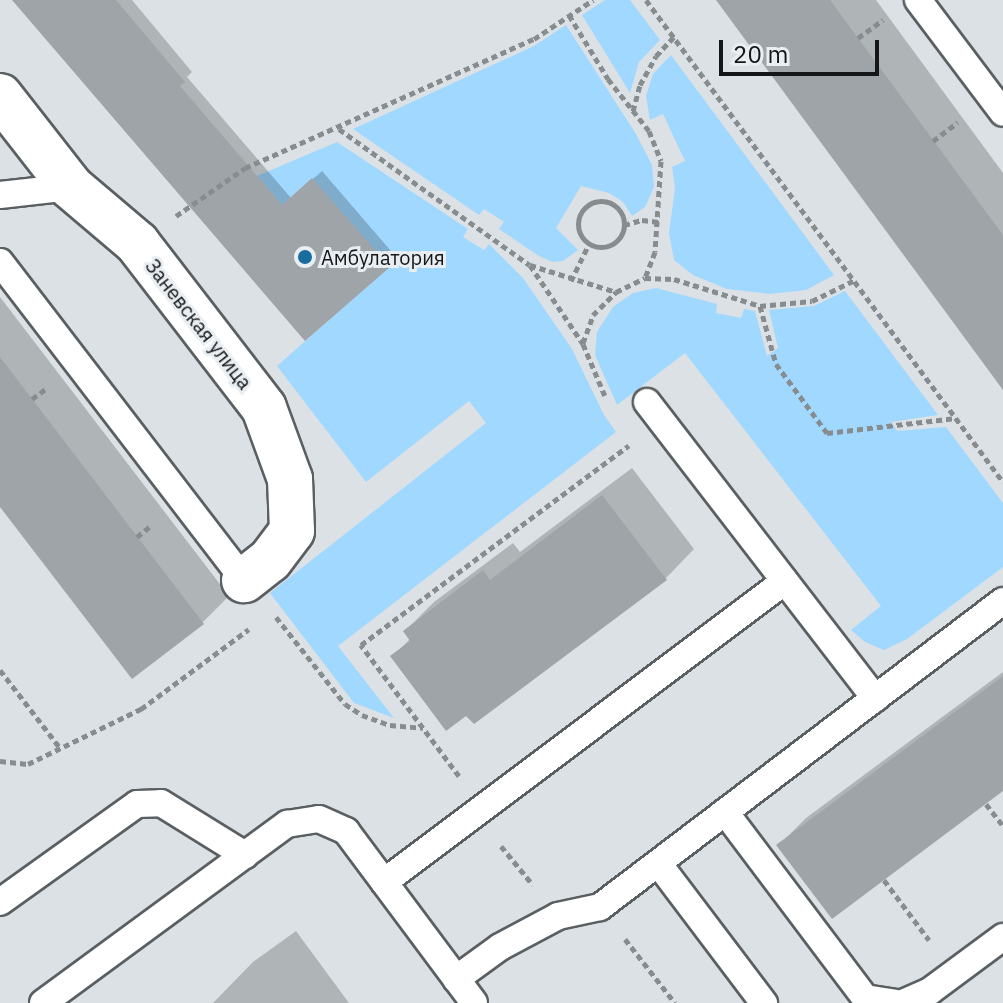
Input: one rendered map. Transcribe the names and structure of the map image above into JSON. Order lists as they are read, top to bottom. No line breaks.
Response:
{"streets":{"street":["Заневская улица"]},"places":["Амбулатория"],"scale_bar":"20 m"}
